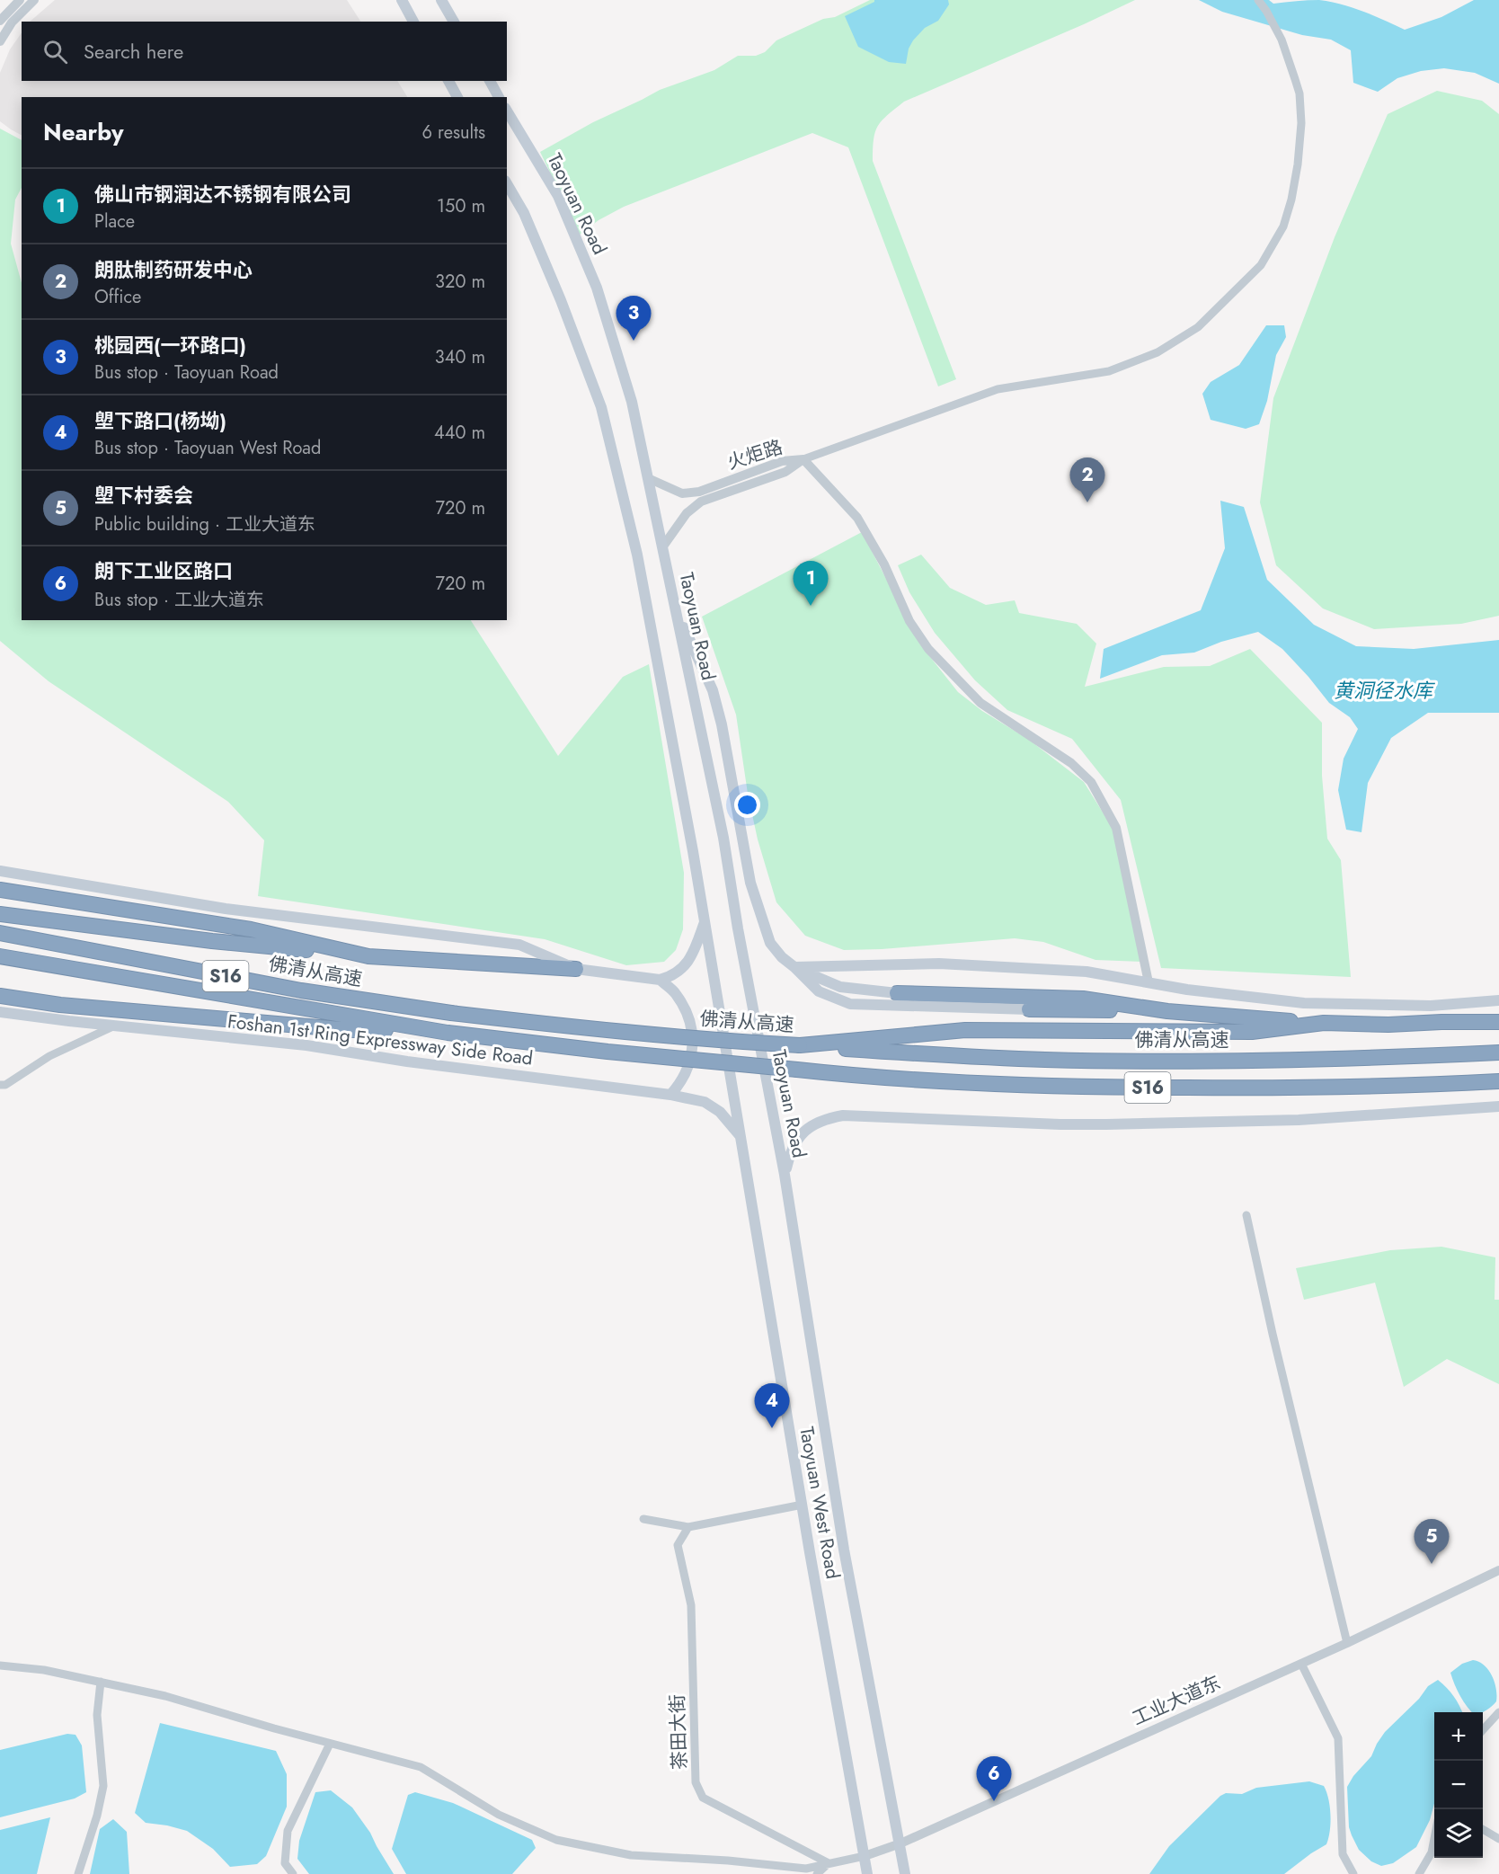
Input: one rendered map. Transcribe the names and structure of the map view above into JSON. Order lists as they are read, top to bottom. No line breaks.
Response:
{"streets":{"highway":["佛清从高速","S16"],"main road":["Taoyuan Road","Foshan 1st Ring Expressway Side Road","Taoyuan West Road"],"street":["火炬路","工业大道东","茶田大街"]},"crossings":[["Taoyuan Road","火炬路"],["Taoyuan Road","Taoyuan West Road"],["Foshan 1st Ring Expressway Side Road","Taoyuan West Road"],["Taoyuan West Road","工业大道东"]],"water":["黄洞径水库"],"page":{"search":"Search here","heading":["Nearby","6 results"],"list":[{"mark":"1","name":"佛山市钢润达不锈钢有限公司","note":"Place","value":"150 m"},{"mark":"2","name":"朗肽制药研发中心","note":"Office","value":"320 m"},{"mark":"3","name":"桃园西(一环路口)","note":"Bus stop · Taoyuan Road","value":"340 m"},{"mark":"4","name":"塱下路口(杨坳)","note":"Bus stop · Taoyuan West Road","value":"440 m"},{"mark":"5","name":"塱下村委会","note":"Public building · 工业大道东","value":"720 m"},{"mark":"6","name":"朗下工业区路口","note":"Bus stop · 工业大道东","value":"720 m"}],"pins":["3","2","1","4","5","6"],"map_buttons":["+","−"]}}
